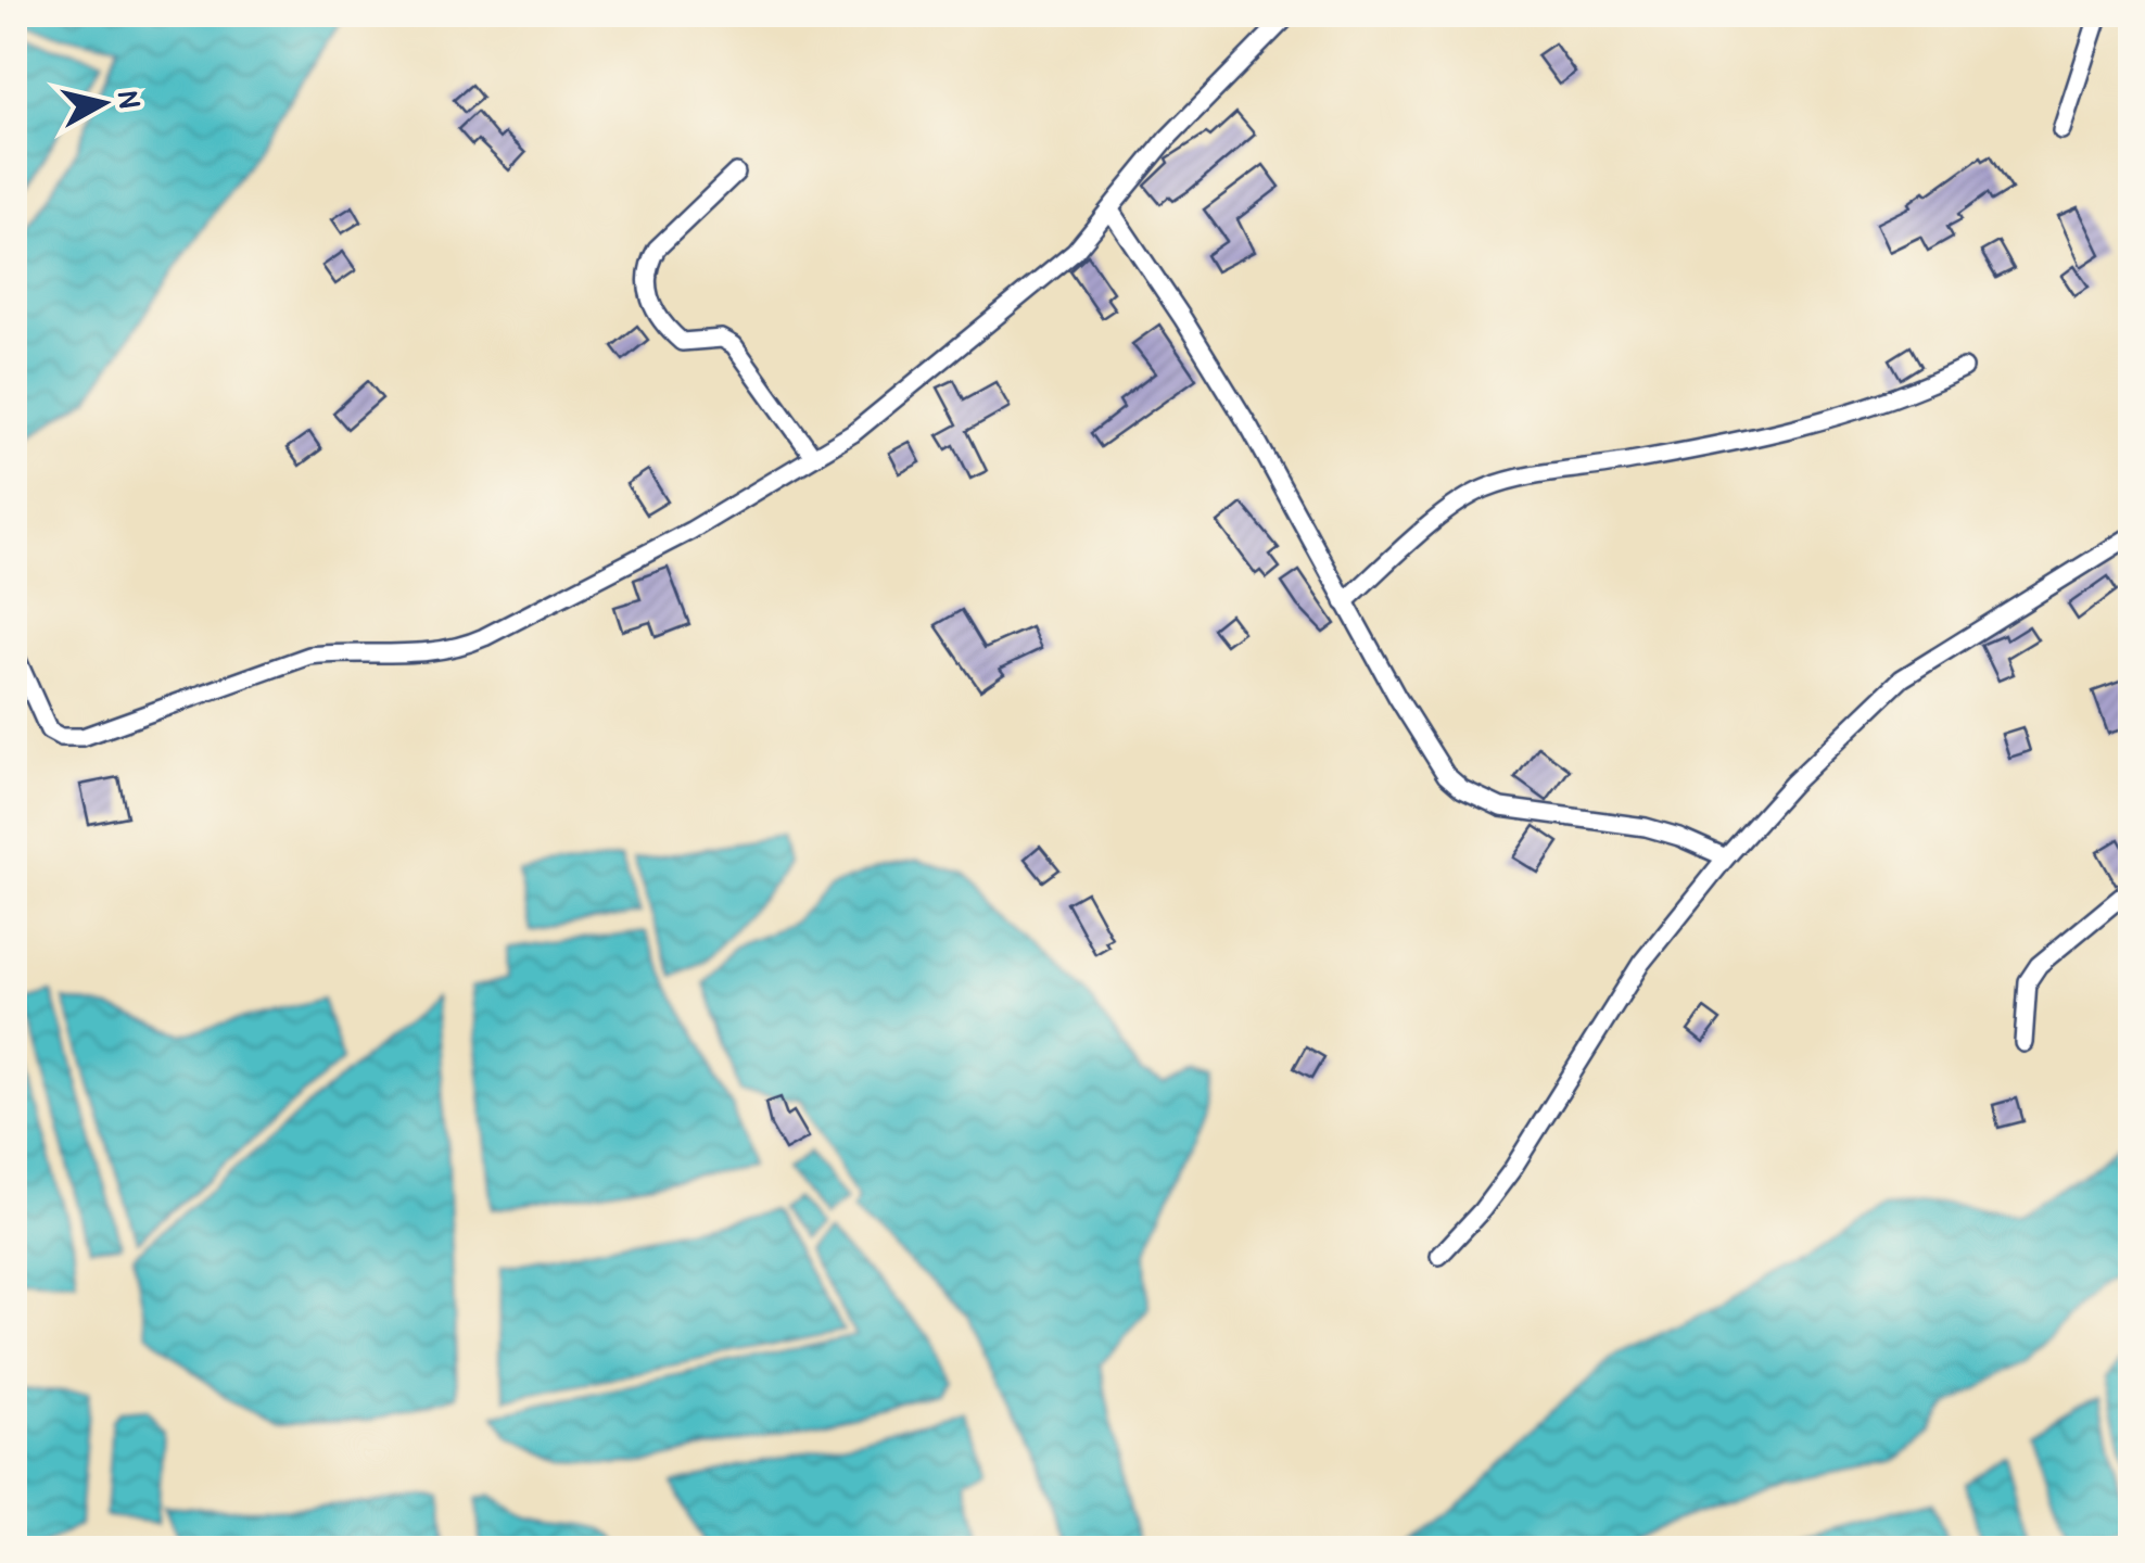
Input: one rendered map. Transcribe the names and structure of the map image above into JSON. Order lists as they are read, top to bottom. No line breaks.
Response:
{"north":"right"}
